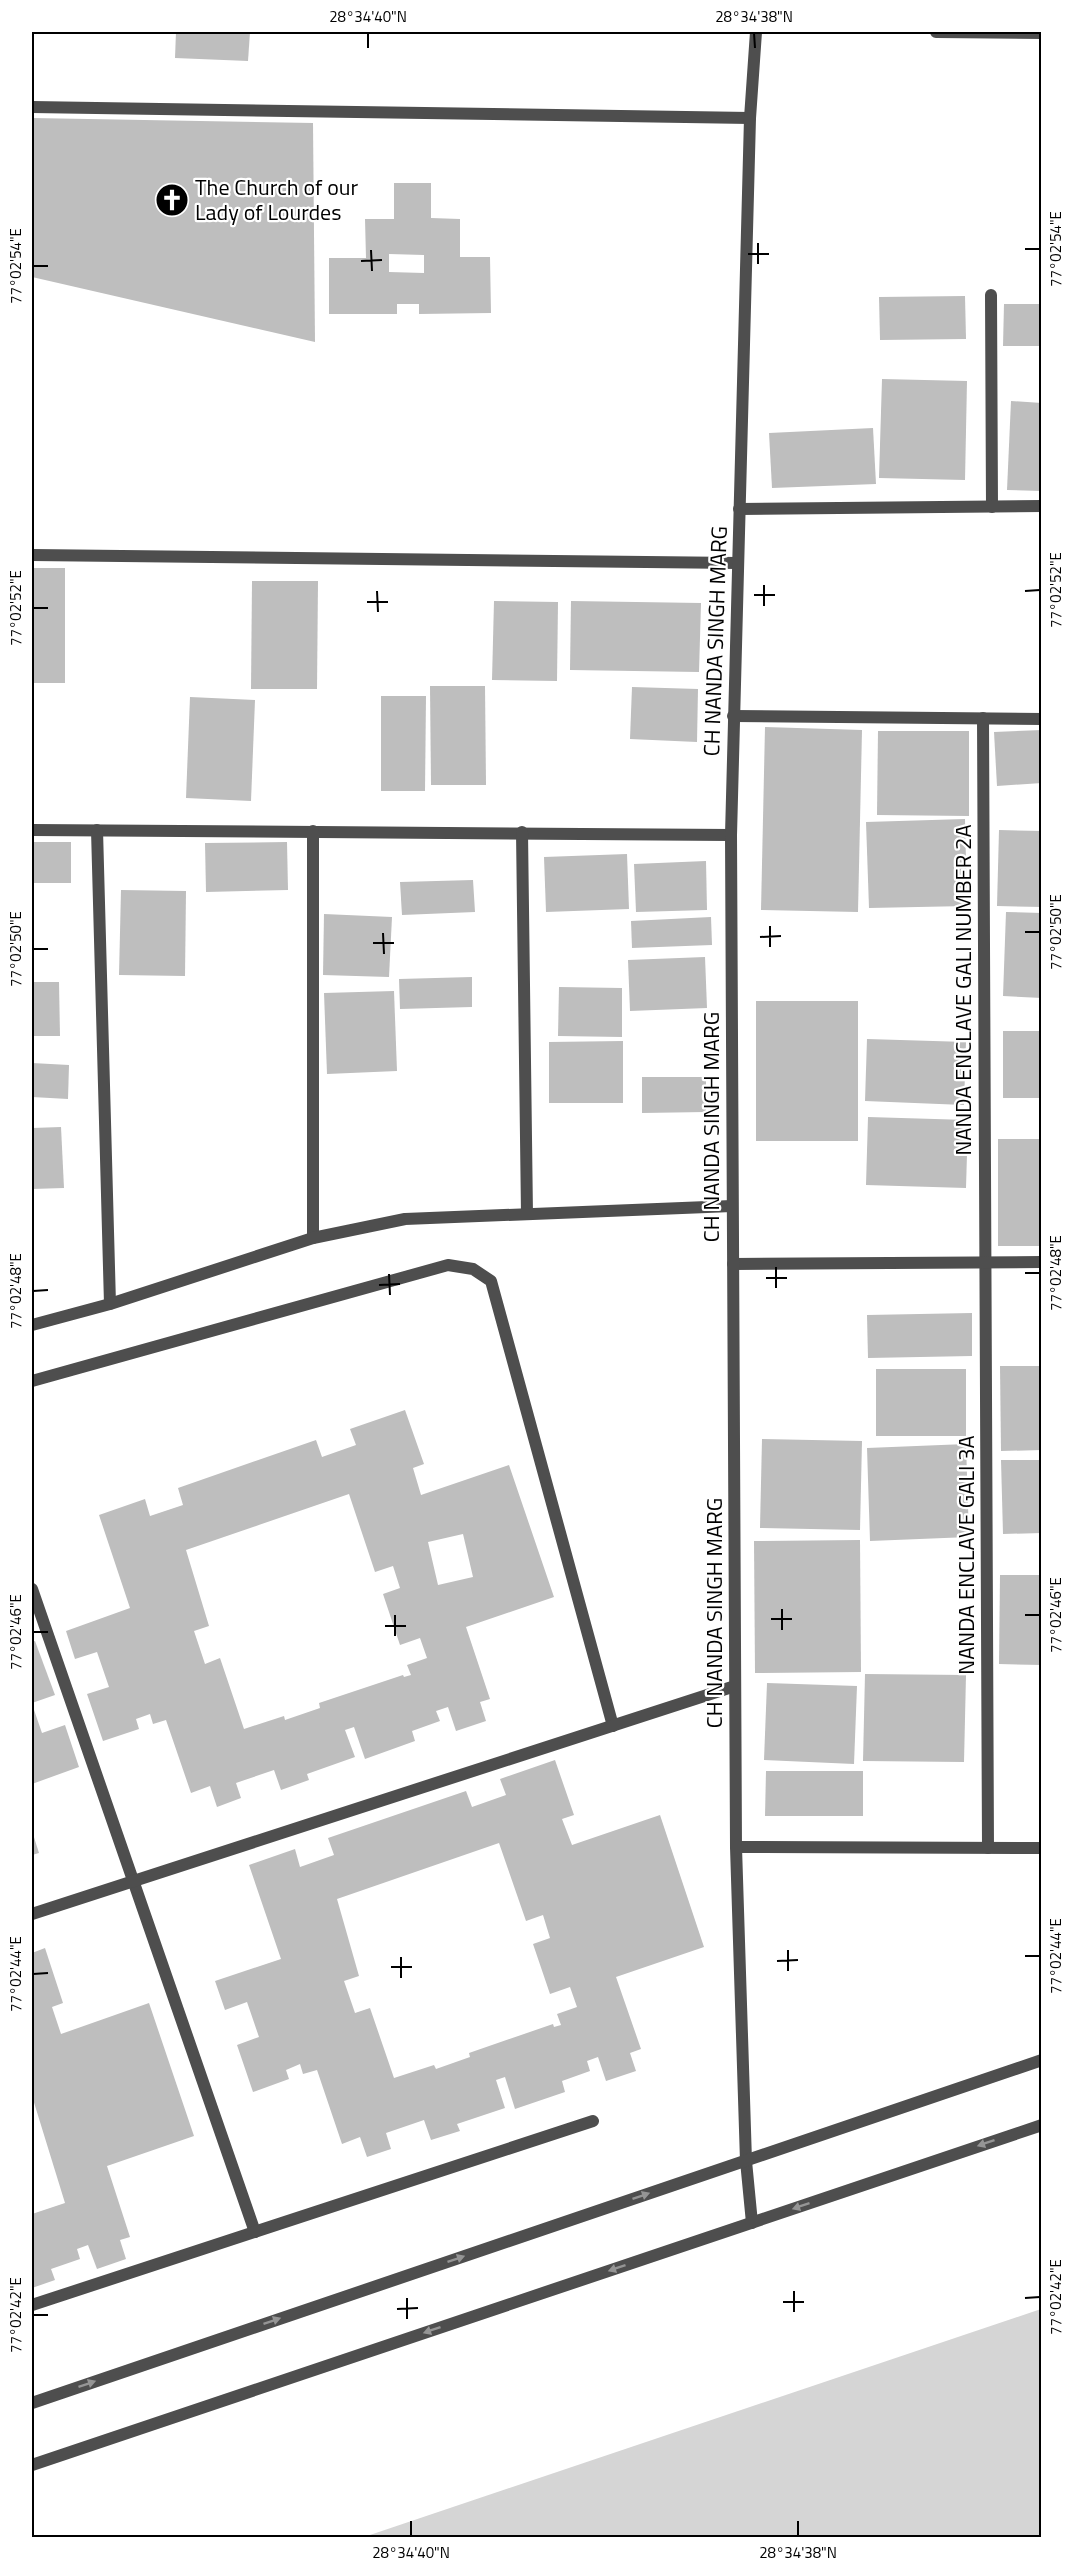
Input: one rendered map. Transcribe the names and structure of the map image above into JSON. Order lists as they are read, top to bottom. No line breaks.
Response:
{"streets":{"street":["CH NANDA SINGH MARG","NANDA ENCLAVE GALI NUMBER 2A","NANDA ENCLAVE GALI 3A"]},"crossings":[["NANDA ENCLAVE GALI NUMBER 2A","NANDA ENCLAVE GALI 3A"]],"places":{"church":["The Church of our Lady of Lourdes"]},"coordinates":["28°34'40\"N","28°34'38\"N","77°02'54\"E","77°02'52\"E","77°02'50\"E","77°02'48\"E","77°02'46\"E","77°02'44\"E","77°02'42\"E"]}
